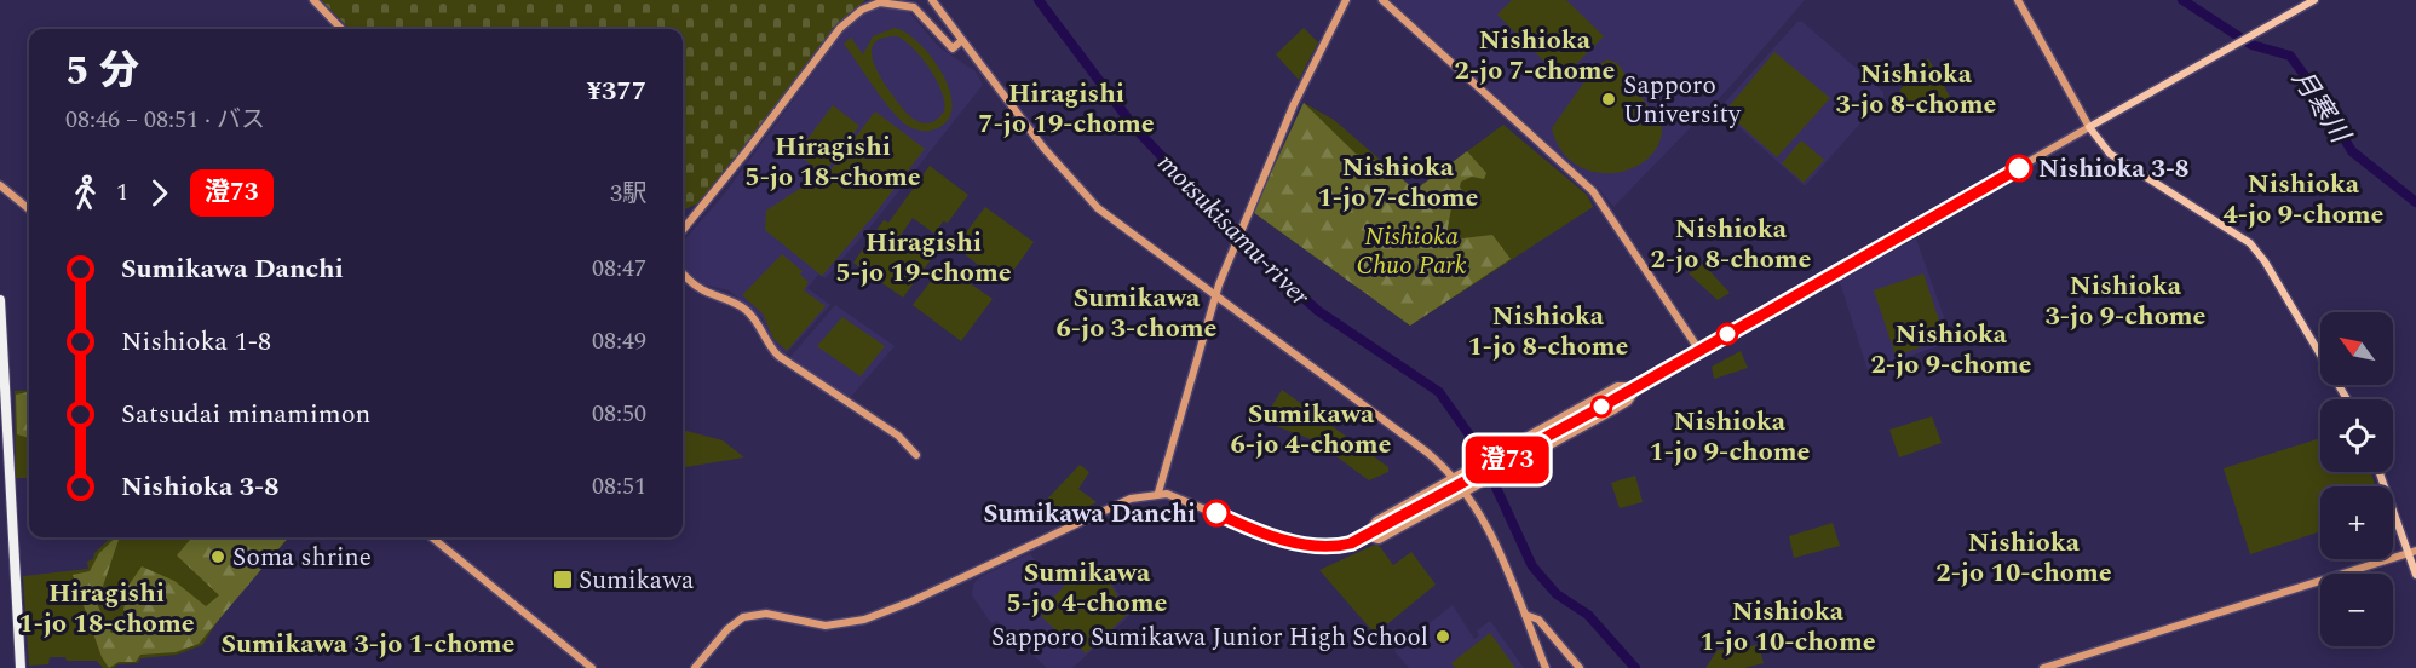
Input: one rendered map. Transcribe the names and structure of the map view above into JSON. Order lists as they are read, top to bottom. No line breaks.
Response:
{"districts":["Nishioka 2-jo 7-chome","Nishioka 3-jo 8-chome","Hiragishi 7-jo 19-chome","Hiragishi 5-jo 18-chome","Nishioka 1-jo 7-chome","Nishioka 4-jo 9-chome","Nishioka 2-jo 8-chome","Hiragishi 5-jo 19-chome","Nishioka 3-jo 9-chome","Sumikawa 6-jo 3-chome","Nishioka 1-jo 8-chome","Nishioka 2-jo 9-chome","Sumikawa 6-jo 4-chome","Nishioka 1-jo 9-chome","Nishioka 2-jo 10-chome","Sumikawa 5-jo 4-chome","Hiragishi 1-jo 18-chome","Nishioka 1-jo 10-chome","Sumikawa 3-jo 1-chome"],"water":["月寒川","motsukisamu-river"],"parks":["Nishioka Chuo Park"],"places":{"other":["Sapporo University","Nishioka 3-8","Sumikawa Danchi","Soma shrine","Sapporo Sumikawa Junior High School"],"transit":["Sumikawa"]},"lines":["bus line 澄73"],"north":"top left","page":{"on_map":"澄73","heading":["5 分","08:46 – 08:51 · バス","¥377"],"legs":["1","澄73","3駅"],"list":[{"name":"Sumikawa Danchi","value":"08:47"},{"name":"Nishioka 1-8","value":"08:49"},{"name":"Satsudai minamimon","value":"08:50"},{"name":"Nishioka 3-8","value":"08:51"}],"map_buttons":["+","−"]}}
